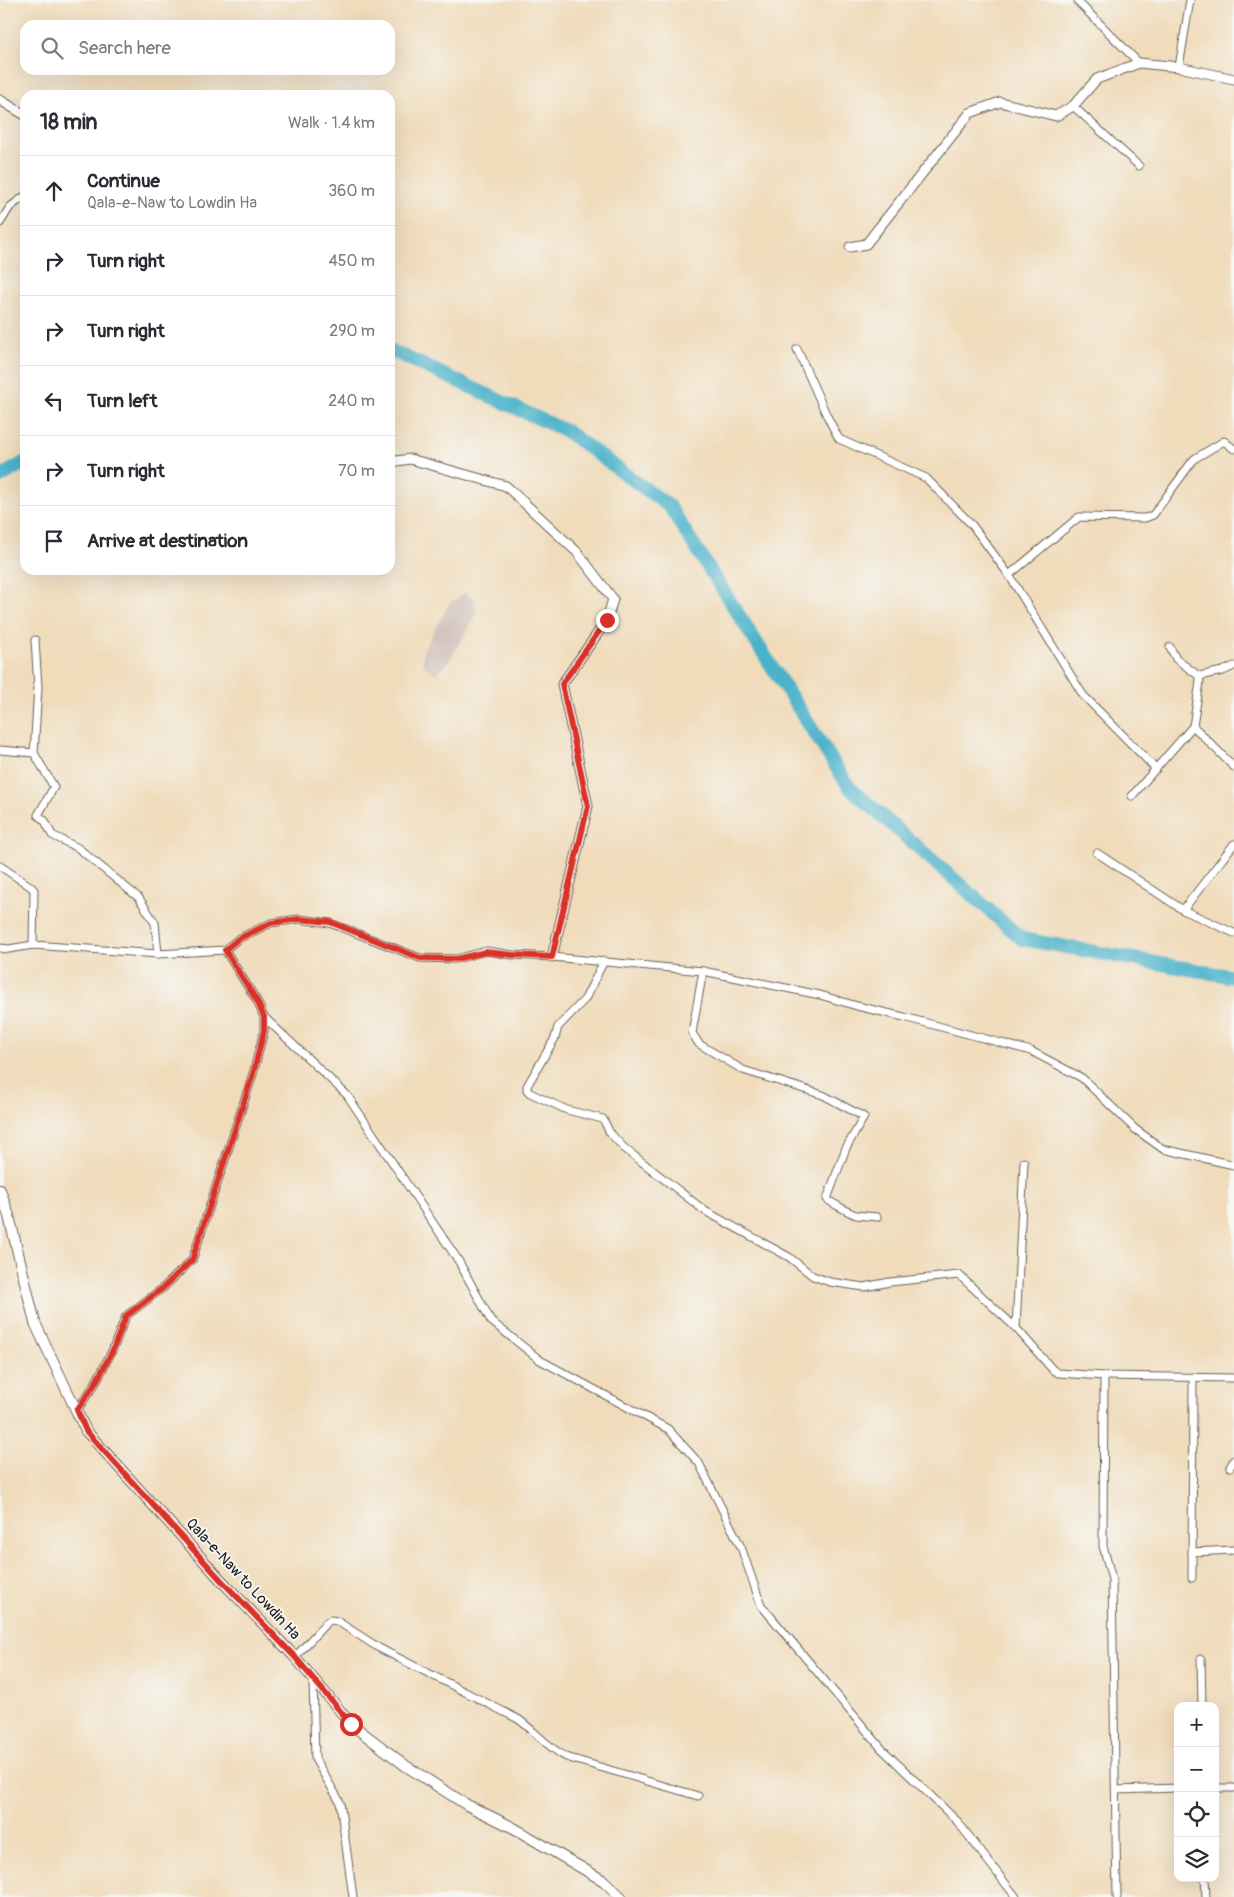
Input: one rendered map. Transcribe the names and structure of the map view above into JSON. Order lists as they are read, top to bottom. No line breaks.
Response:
{"streets":{"main road":["Qala-e-Naw to Lowdin Ha"]},"page":{"search":"Search here","heading":["18 min","Walk · 1.4 km"],"list":[["Continue","Qala-e-Naw to Lowdin Ha","360 m"],["Turn right","450 m"],["Turn right","290 m"],["Turn left","240 m"],["Turn right","70 m"],"Arrive at destination"],"map_buttons":["+","−"]}}
